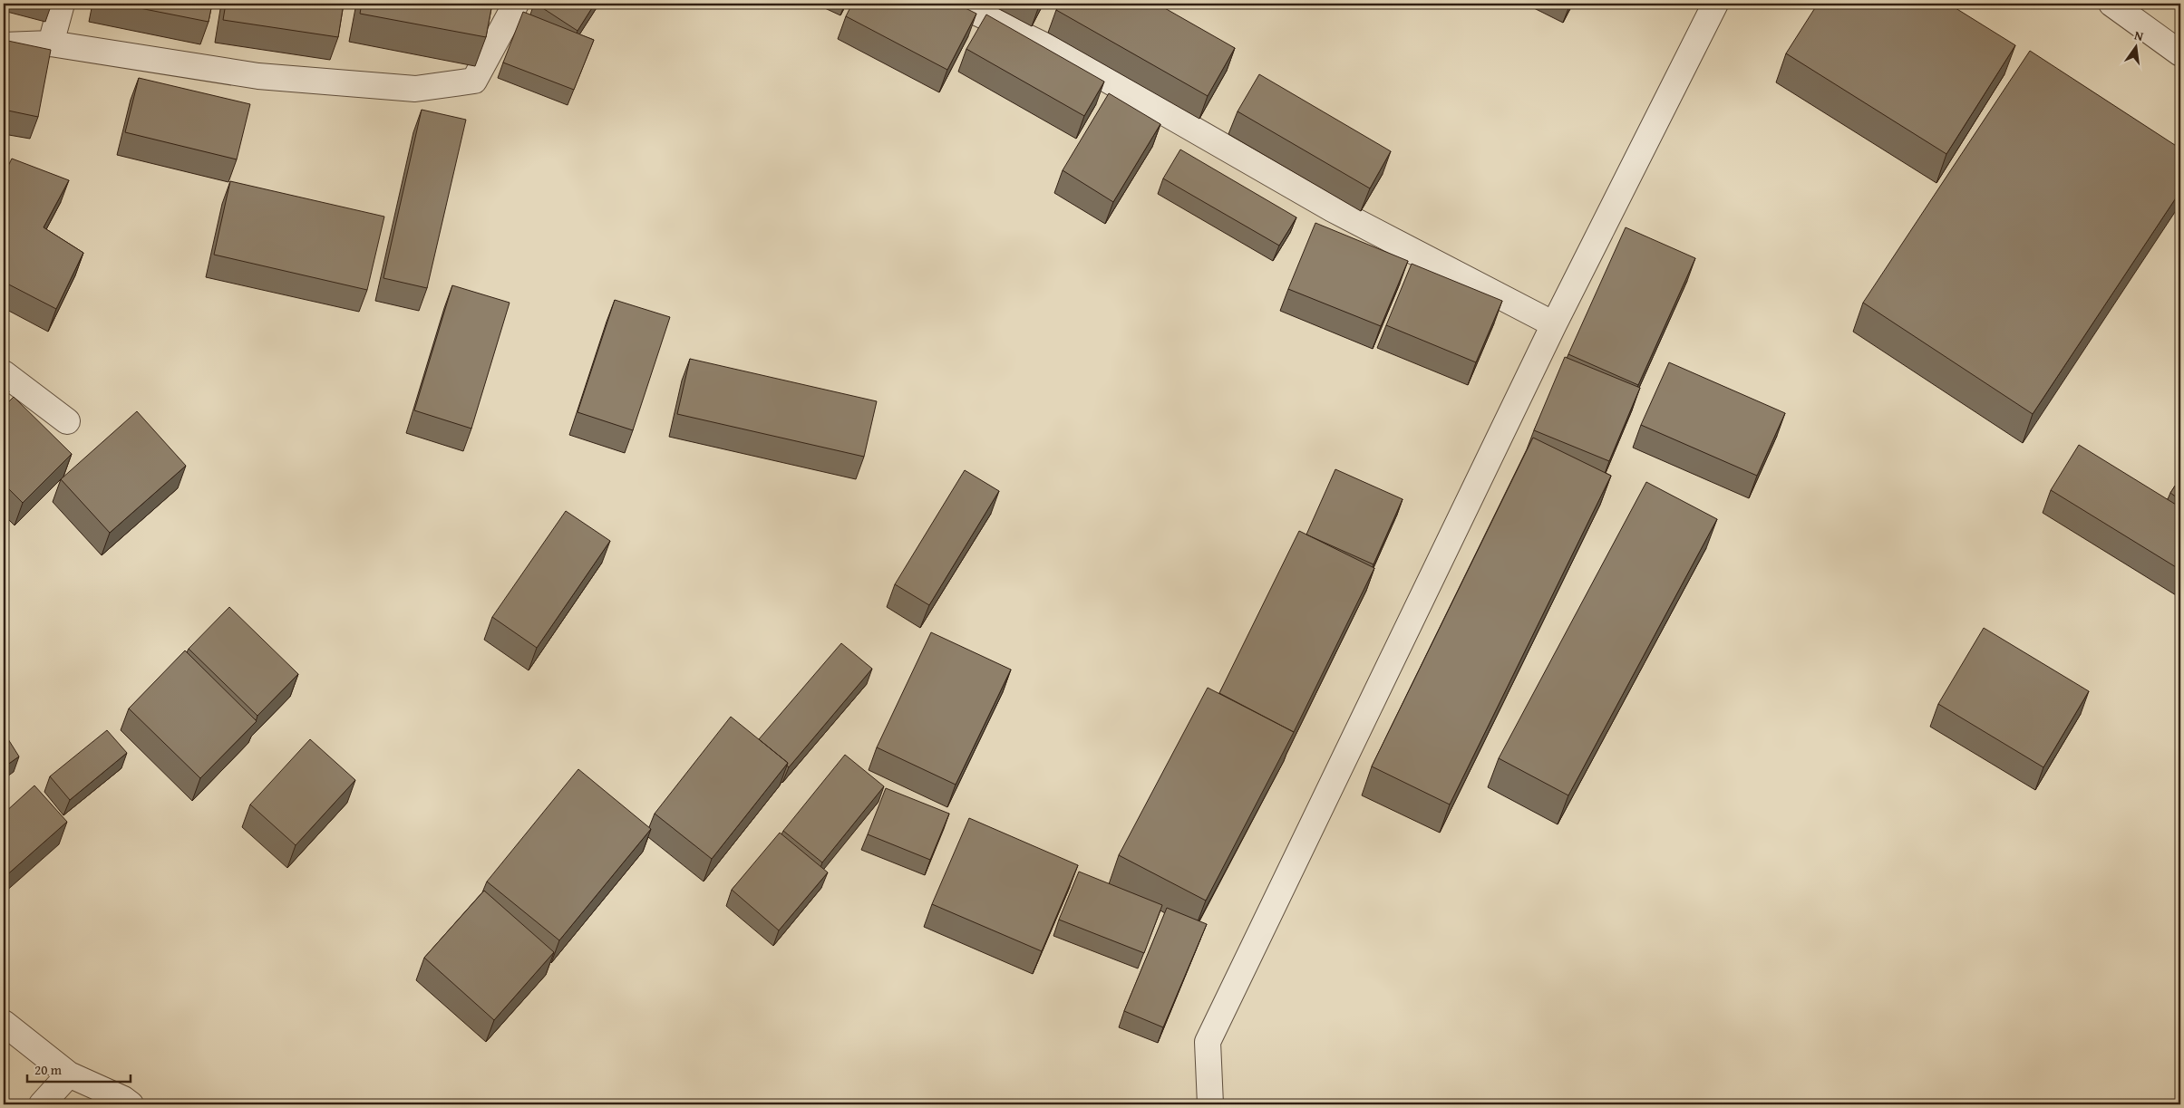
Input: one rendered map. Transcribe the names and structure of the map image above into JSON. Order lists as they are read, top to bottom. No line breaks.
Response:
{"scale_bar":"20 m","north":"top"}
